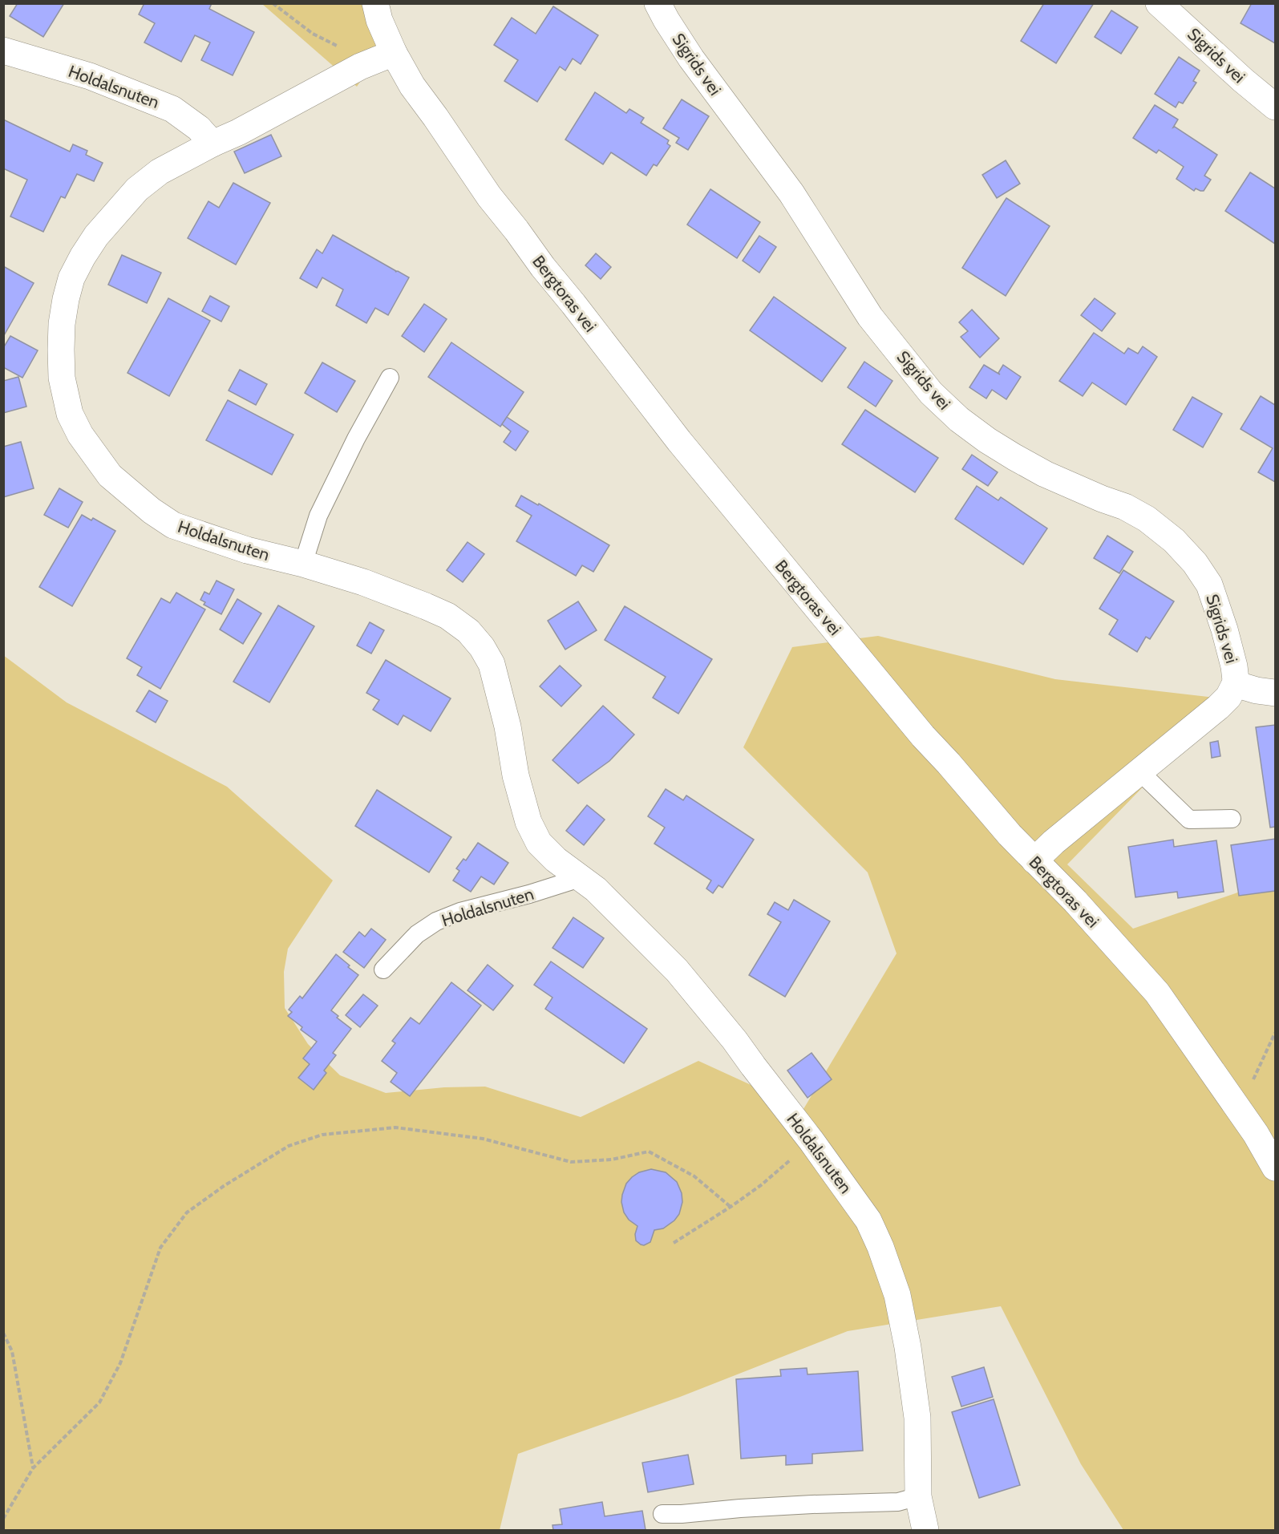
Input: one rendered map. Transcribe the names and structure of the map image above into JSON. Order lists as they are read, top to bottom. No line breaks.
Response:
{"streets":{"street":["Sigrids vei","Holdalsnuten","Bergtoras vei"]},"crossings":[["Sigrids vei","Bergtoras vei"],["Holdalsnuten","Bergtoras vei"]]}
